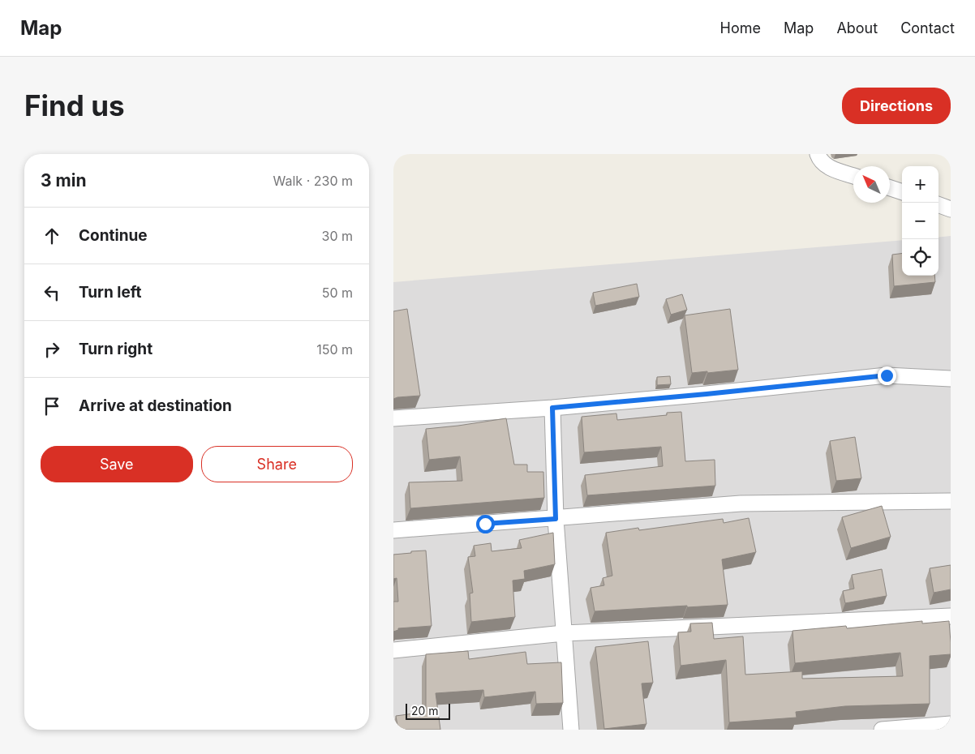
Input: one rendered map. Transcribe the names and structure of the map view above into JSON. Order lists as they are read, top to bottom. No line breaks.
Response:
{"scale_bar":"20 m","north":"top left","page":{"header":"Map","nav":["Home","Map","About","Contact"],"buttons":["Directions",["Save","Share"]],"title":"Find us","heading":["3 min","Walk · 230 m"],"map_buttons":["+","−"],"list":[["Continue","30 m"],["Turn left","50 m"],["Turn right","150 m"],"Arrive at destination"],"scale":"20 m"}}
